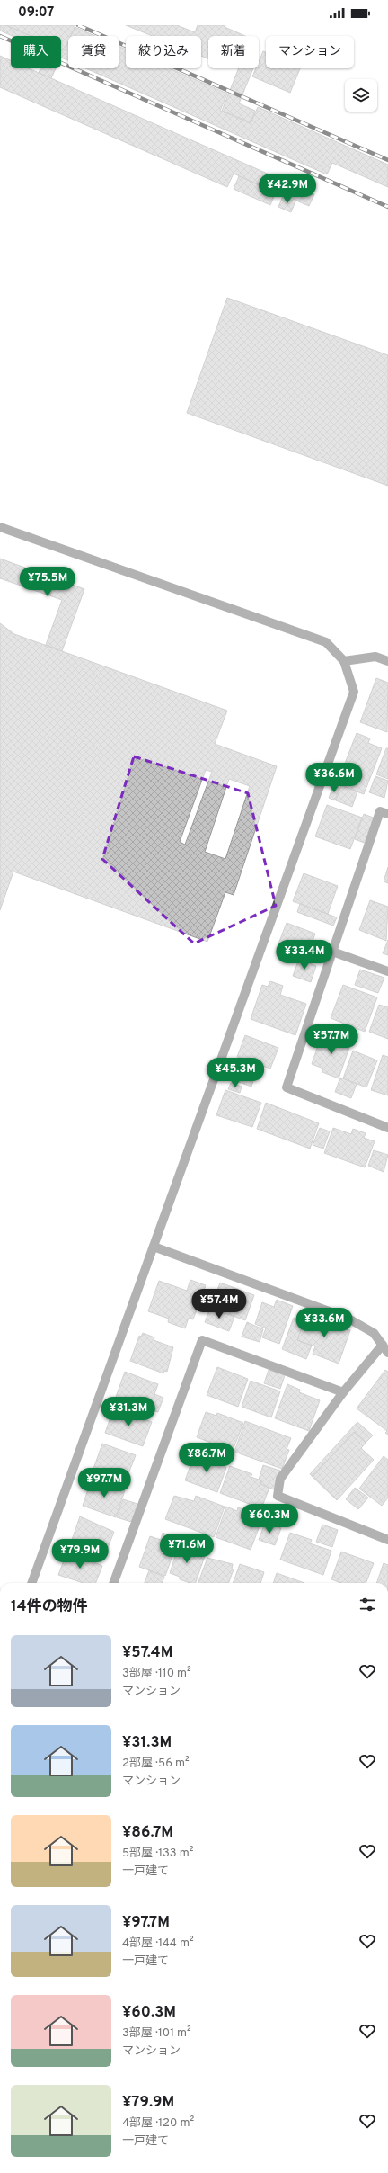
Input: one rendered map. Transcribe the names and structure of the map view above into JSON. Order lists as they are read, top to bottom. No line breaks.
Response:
{"page":{"status":"09:07","chip":["購入","賃貸","絞り込み","新着","マンション"],"price":["¥42.9M","¥75.5M","¥36.6M","¥33.4M","¥57.7M","¥45.3M","¥57.4M","¥33.6M","¥31.3M","¥86.7M","¥97.7M","¥60.3M","¥71.6M","¥79.9M"],"heading":"14件の物件","list":[{"name":"¥57.4M","note":"3部屋 · 110 m² · マンション"},{"name":"¥31.3M","note":"2部屋 · 56 m² · マンション"},{"name":"¥86.7M","note":"5部屋 · 133 m² · 一戸建て"},{"name":"¥97.7M","note":"4部屋 · 144 m² · 一戸建て"},{"name":"¥60.3M","note":"3部屋 · 101 m² · マンション"},{"name":"¥79.9M","note":"4部屋 · 120 m² · 一戸建て"}]}}
